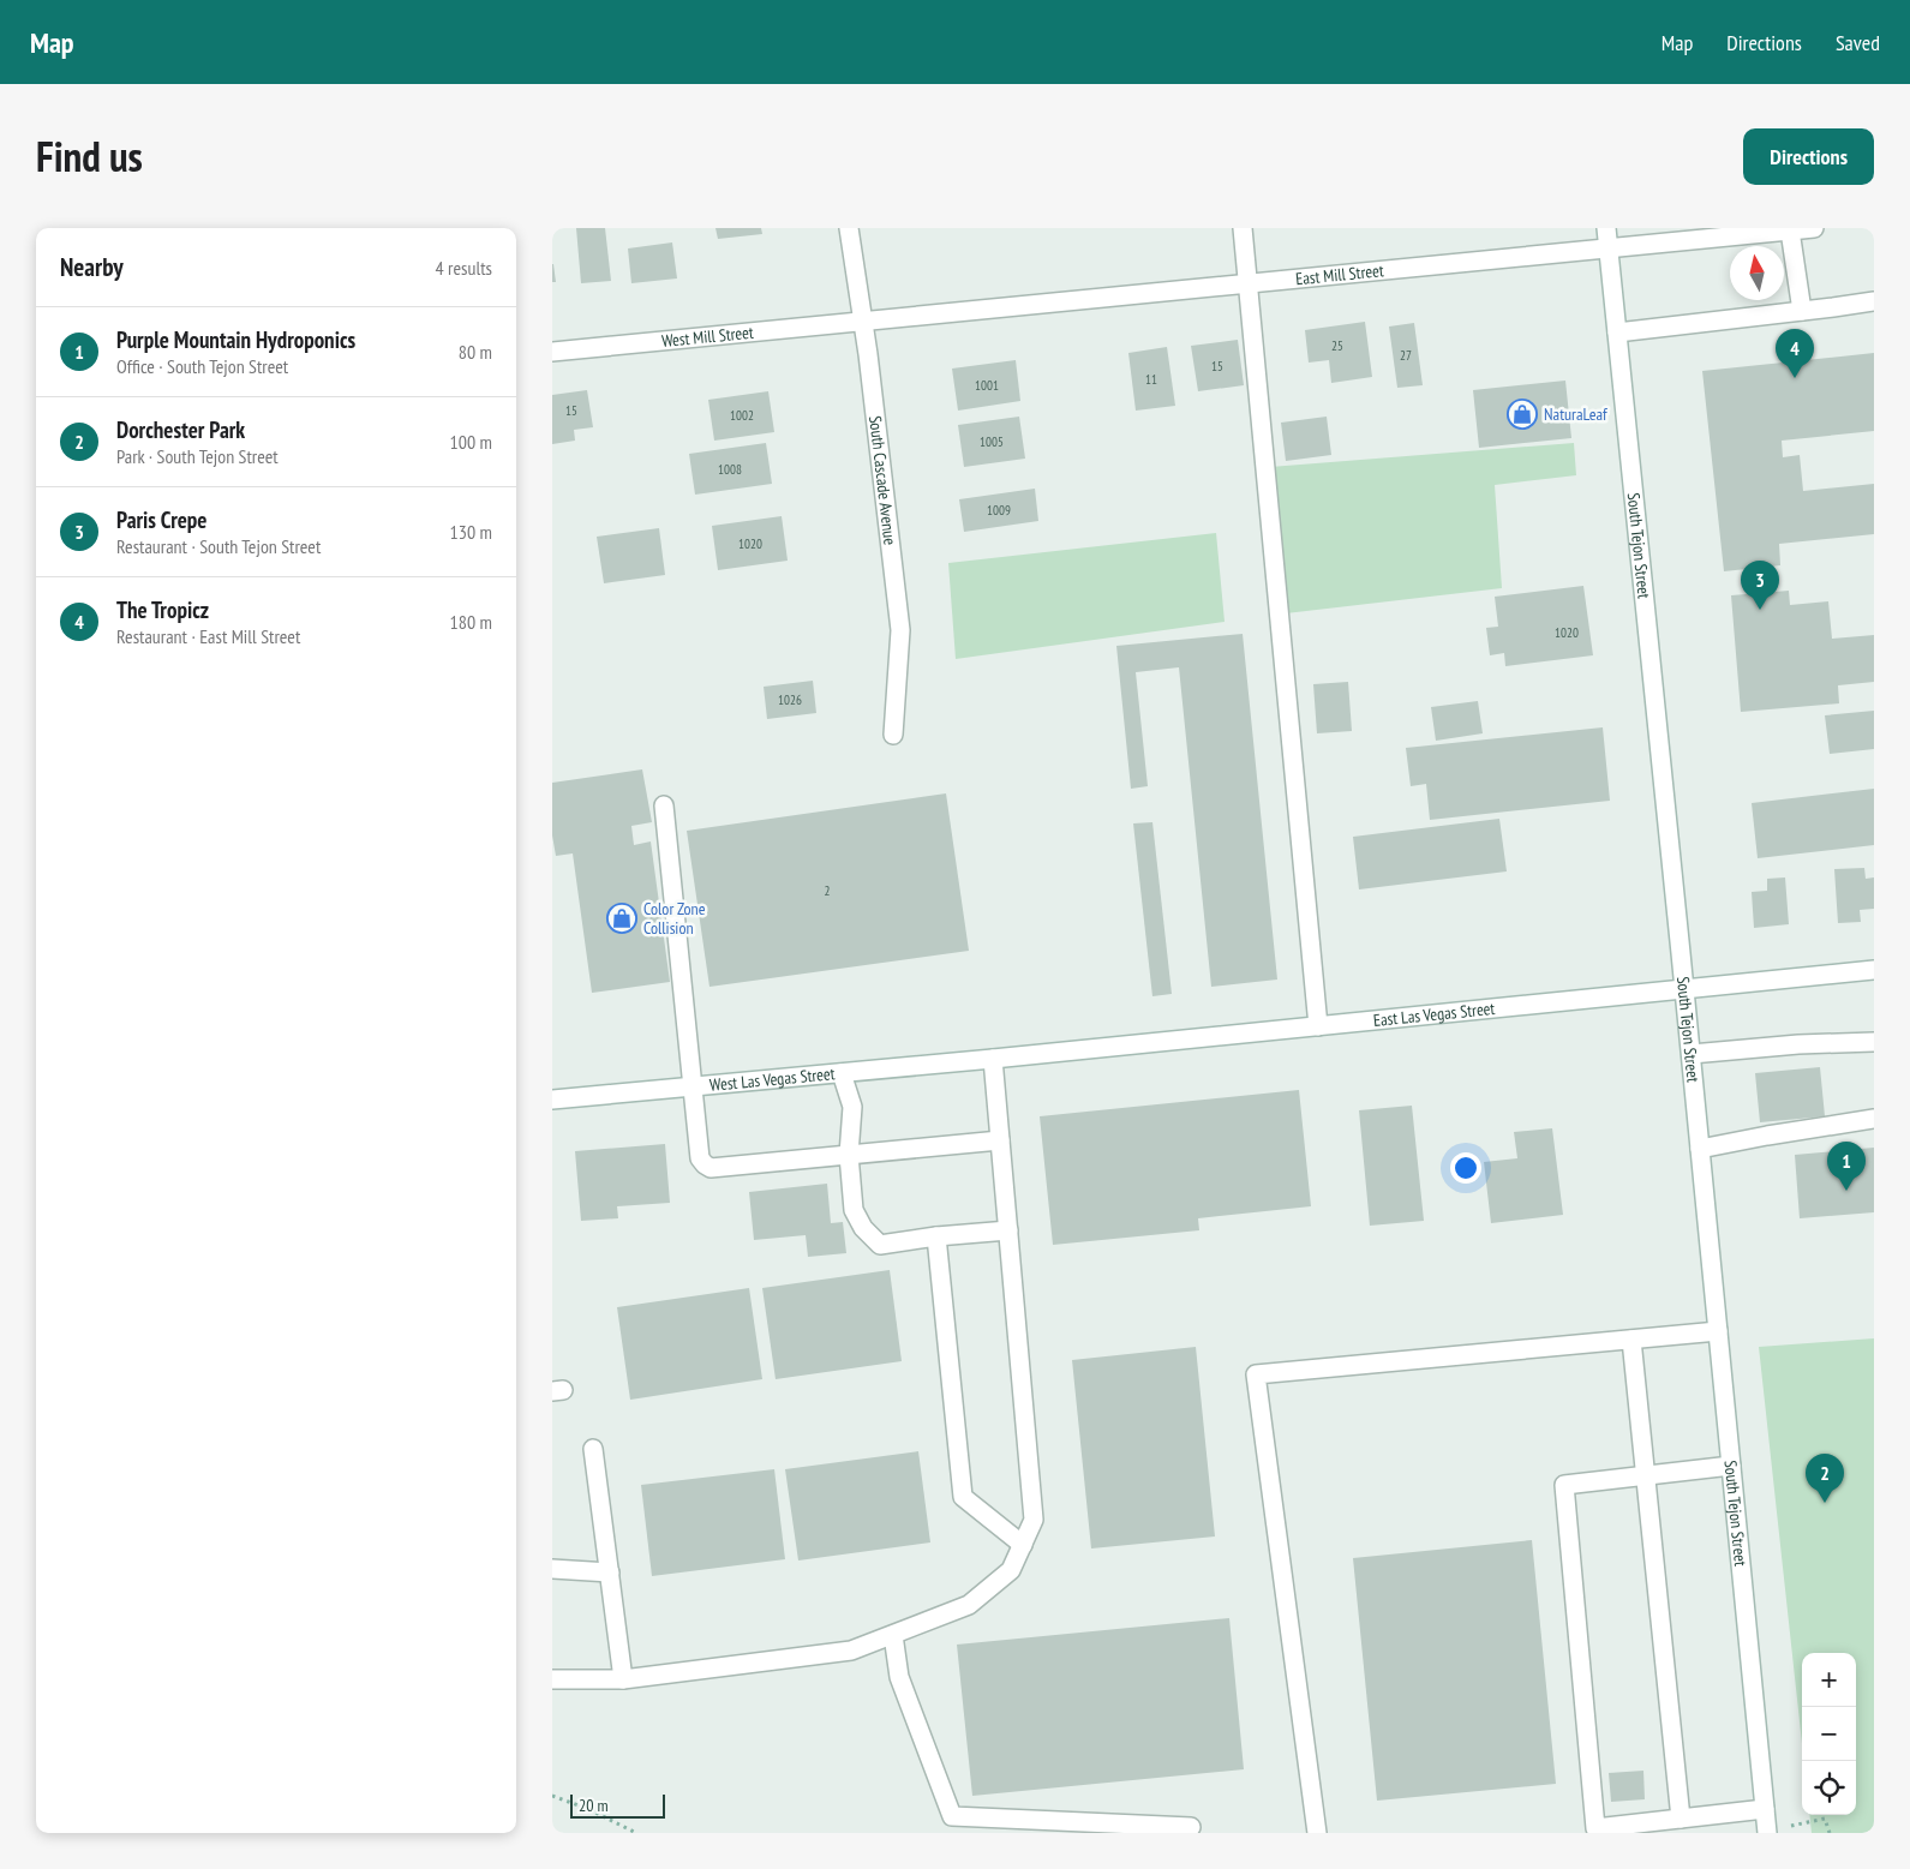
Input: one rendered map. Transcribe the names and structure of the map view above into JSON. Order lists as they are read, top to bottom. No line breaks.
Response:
{"streets":{"street":["East Mill Street","West Mill Street","South Cascade Avenue","South Tejon Street","East Las Vegas Street","West Las Vegas Street"]},"crossings":[["East Mill Street","West Mill Street"],["East Mill Street","South Cascade Avenue"],["East Mill Street","South Tejon Street"],["West Mill Street","South Cascade Avenue"],["South Tejon Street","East Las Vegas Street"],["East Las Vegas Street","West Las Vegas Street"]],"places":{"shop":["NaturaLeaf","Color Zone Collision"]},"house_numbers":["25","27","15","11","1001","15","1002","1005","1008","1009","1020","1020","1026","2"],"scale_bar":"20 m","north":"top","page":{"header":"Map","nav":["Map","Directions","Saved"],"title":"Find us","buttons":"Directions","heading":["Nearby","4 results"],"list":[{"mark":"1","name":"Purple Mountain Hydroponics","note":"Office · South Tejon Street","value":"80 m"},{"mark":"2","name":"Dorchester Park","note":"Park · South Tejon Street","value":"100 m"},{"mark":"3","name":"Paris Crepe","note":"Restaurant · South Tejon Street","value":"130 m"},{"mark":"4","name":"The Tropicz","note":"Restaurant · East Mill Street","value":"180 m"}],"pins":["4","3","1","2"],"map_buttons":["+","−"],"scale":"20 m"}}
